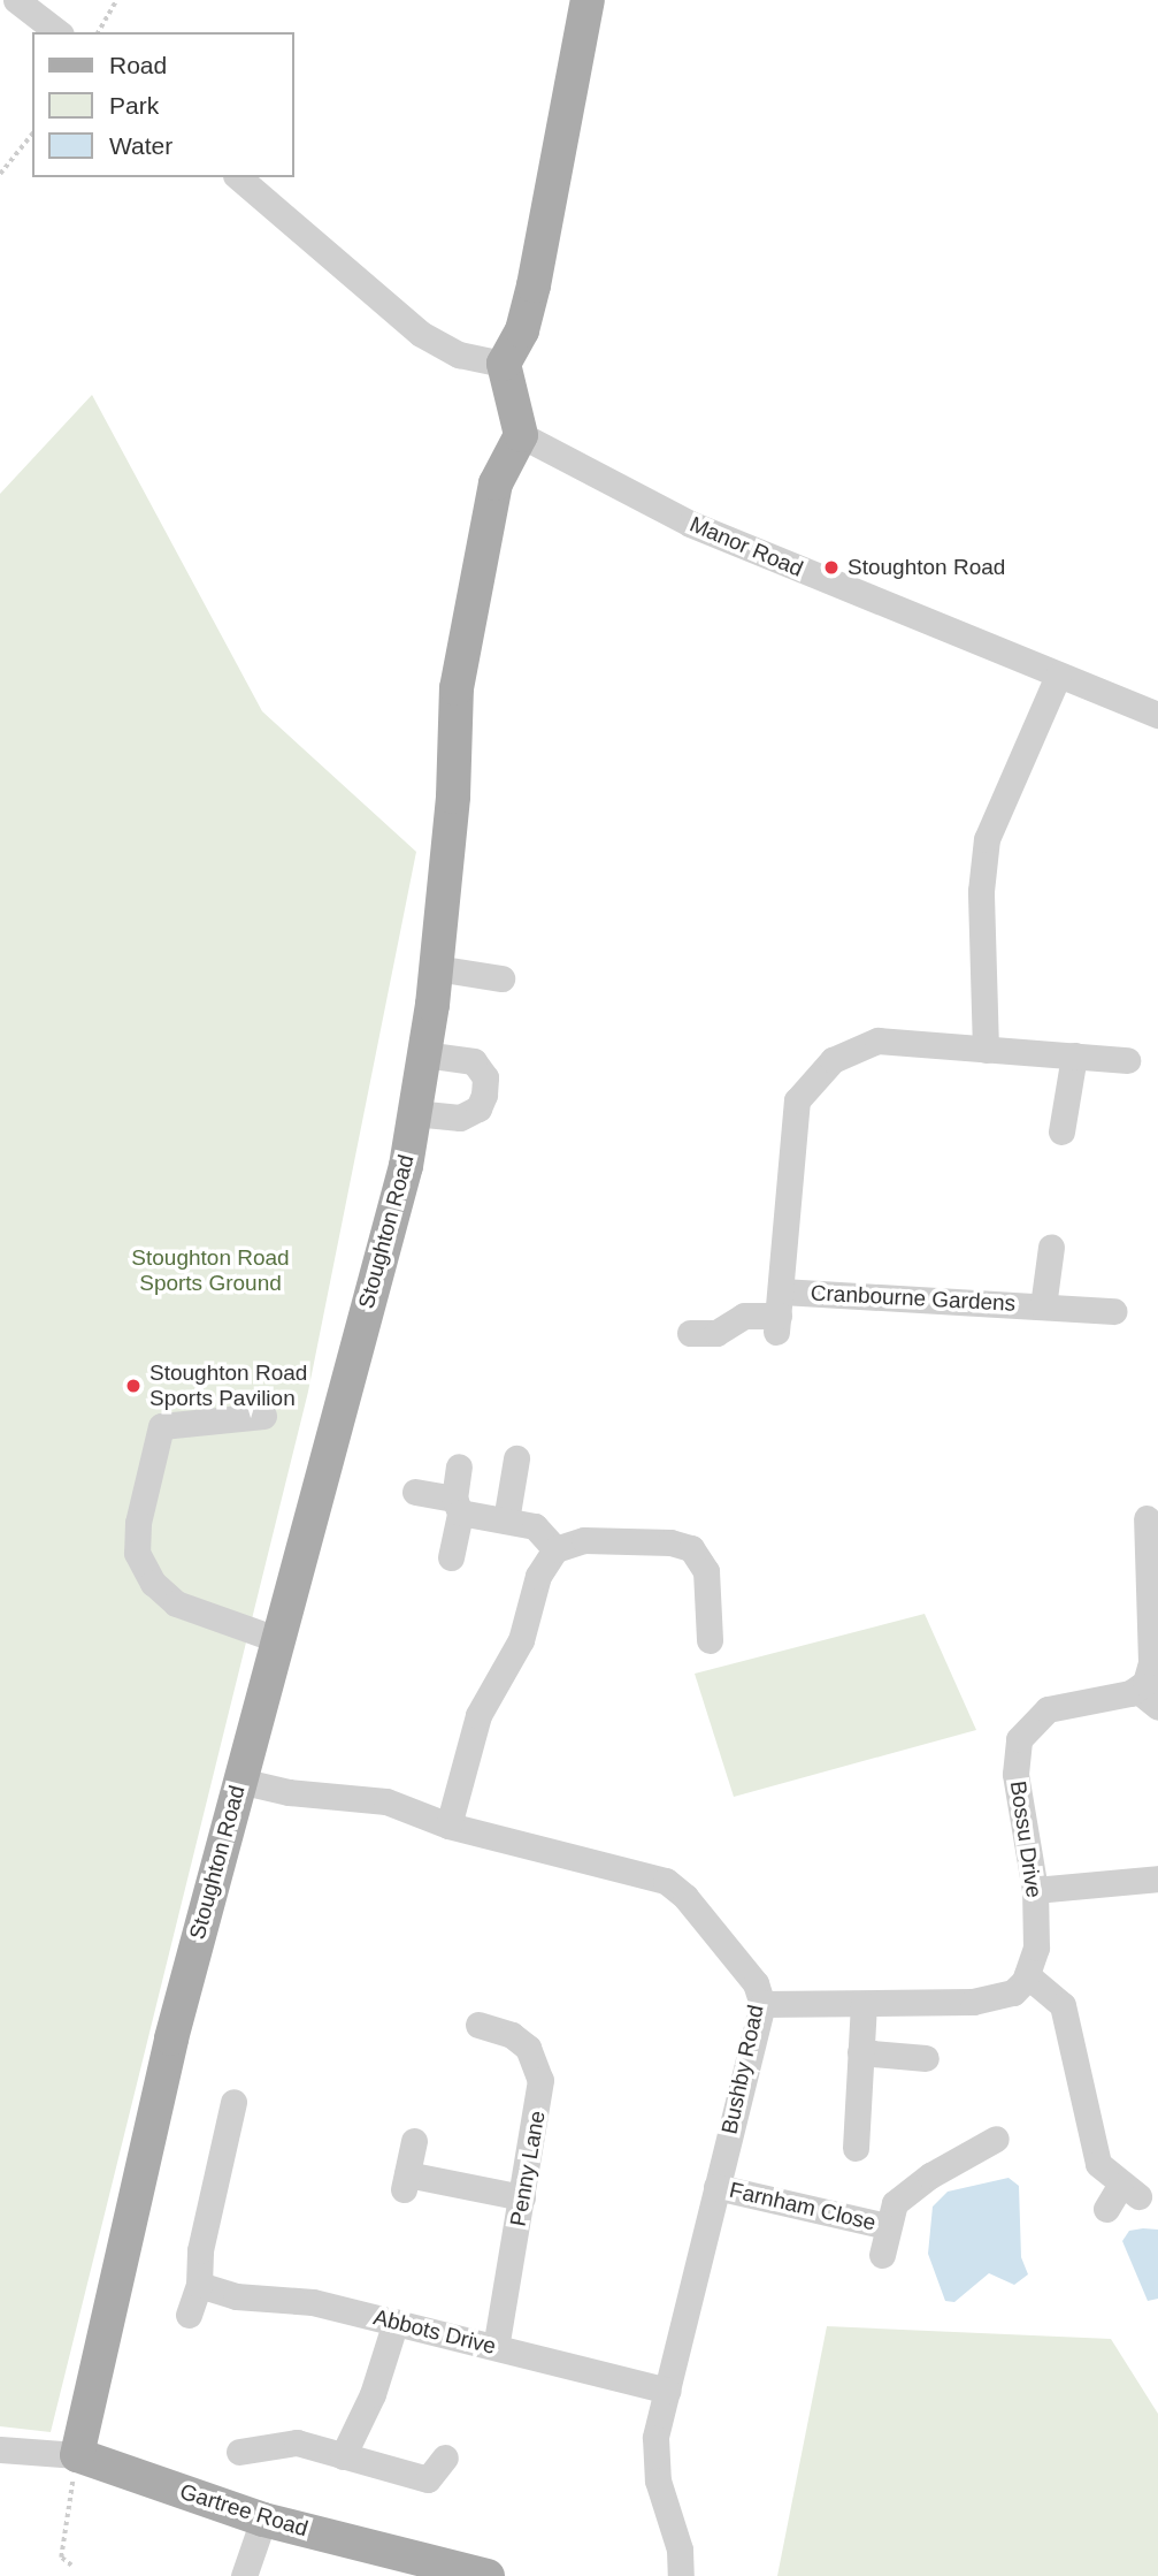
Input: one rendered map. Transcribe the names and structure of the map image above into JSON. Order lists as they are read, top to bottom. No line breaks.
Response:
{"streets":{"main road":["Stoughton Road","Gartree Road"],"street":["Manor Road","Cranbourne Gardens","Bossu Drive","Bushby Road","Penny Lane","Farnham Close","Abbots Drive"]},"crossings":[["Manor Road","Stoughton Road"],["Stoughton Road","Bushby Road"],["Stoughton Road","Gartree Road"],["Bushby Road","Farnham Close"],["Bushby Road","Abbots Drive"],["Penny Lane","Abbots Drive"]],"parks":["Stoughton Road Sports Ground"],"places":["Stoughton Road","Stoughton Road Sports Pavilion"],"legend":["Road","Park","Water"]}
